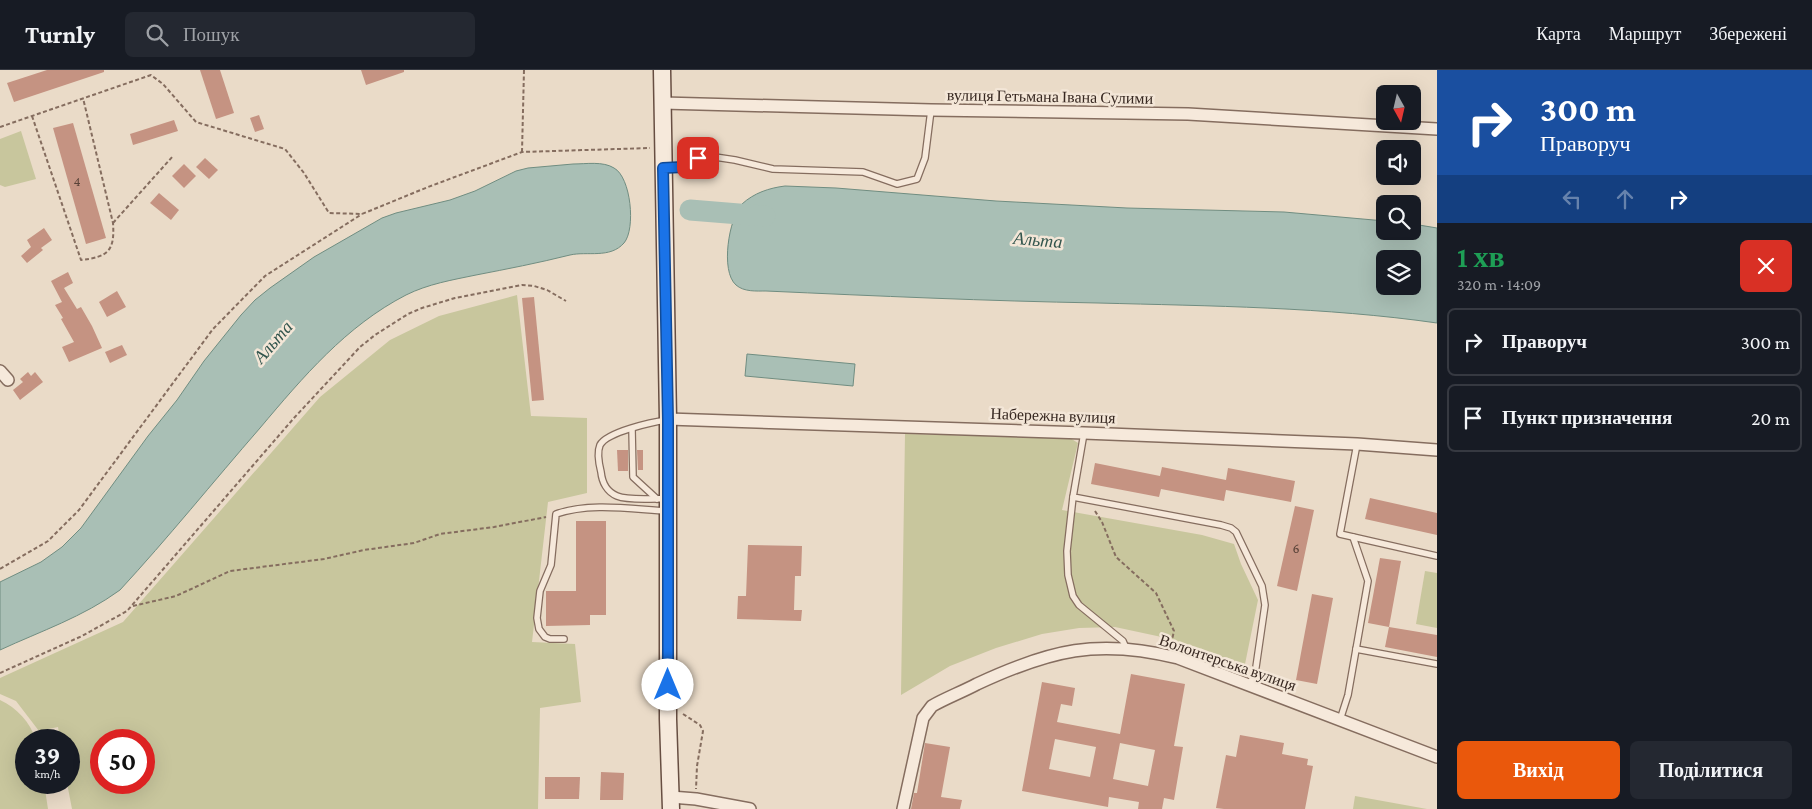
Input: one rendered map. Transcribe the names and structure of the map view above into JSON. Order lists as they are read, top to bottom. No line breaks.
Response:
{"streets":{"street":["вулиця Гетьмана Івана Сулими","Набережна вулиця","Волонтерська вулиця"]},"water":["Альта"],"house_numbers":["4","6"],"north":"bottom","page":{"header":"Turnly","search":"Пошук","nav":["Карта","Маршрут","Збережені"],"turn":["300 m","Праворуч"],"heading":["1 хв","320 m · 14:09"],"list":[{"name":"Праворуч","value":"300 m"},{"name":"Пункт призначення","value":"20 m"}],"speed":"39 km/h","limit":"50","buttons":["Вихід","Поділитися"]}}
